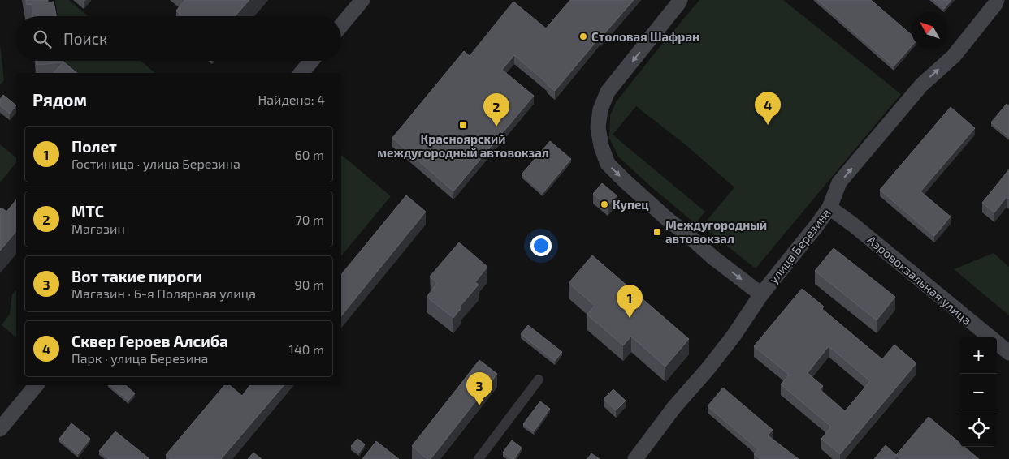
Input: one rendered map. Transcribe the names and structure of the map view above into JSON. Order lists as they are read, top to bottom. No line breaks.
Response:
{"streets":{"street":["улица Березина","Аэровокзальная улица"]},"crossings":[["улица Березина","Аэровокзальная улица"]],"one_way":["улица Березина"],"places":{"other":["Столовая Шафран","Купец"],"transit":["Красноярский междугородный автовокзал","Междугородный автовокзал"]},"north":"top left","page":{"search":"Поиск","heading":["Рядом","Найдено: 4"],"pins":["4","2","1","3"],"list":[{"mark":"1","name":"Полет","note":"Гостиница · улица Березина","value":"60 m"},{"mark":"2","name":"МТС","note":"Магазин","value":"70 m"},{"mark":"3","name":"Вот такие пироги","note":"Магазин · 6-я Полярная улица","value":"90 m"},{"mark":"4","name":"Сквер Героев Алсиба","note":"Парк · улица Березина","value":"140 m"}],"map_buttons":["+","−"]}}
